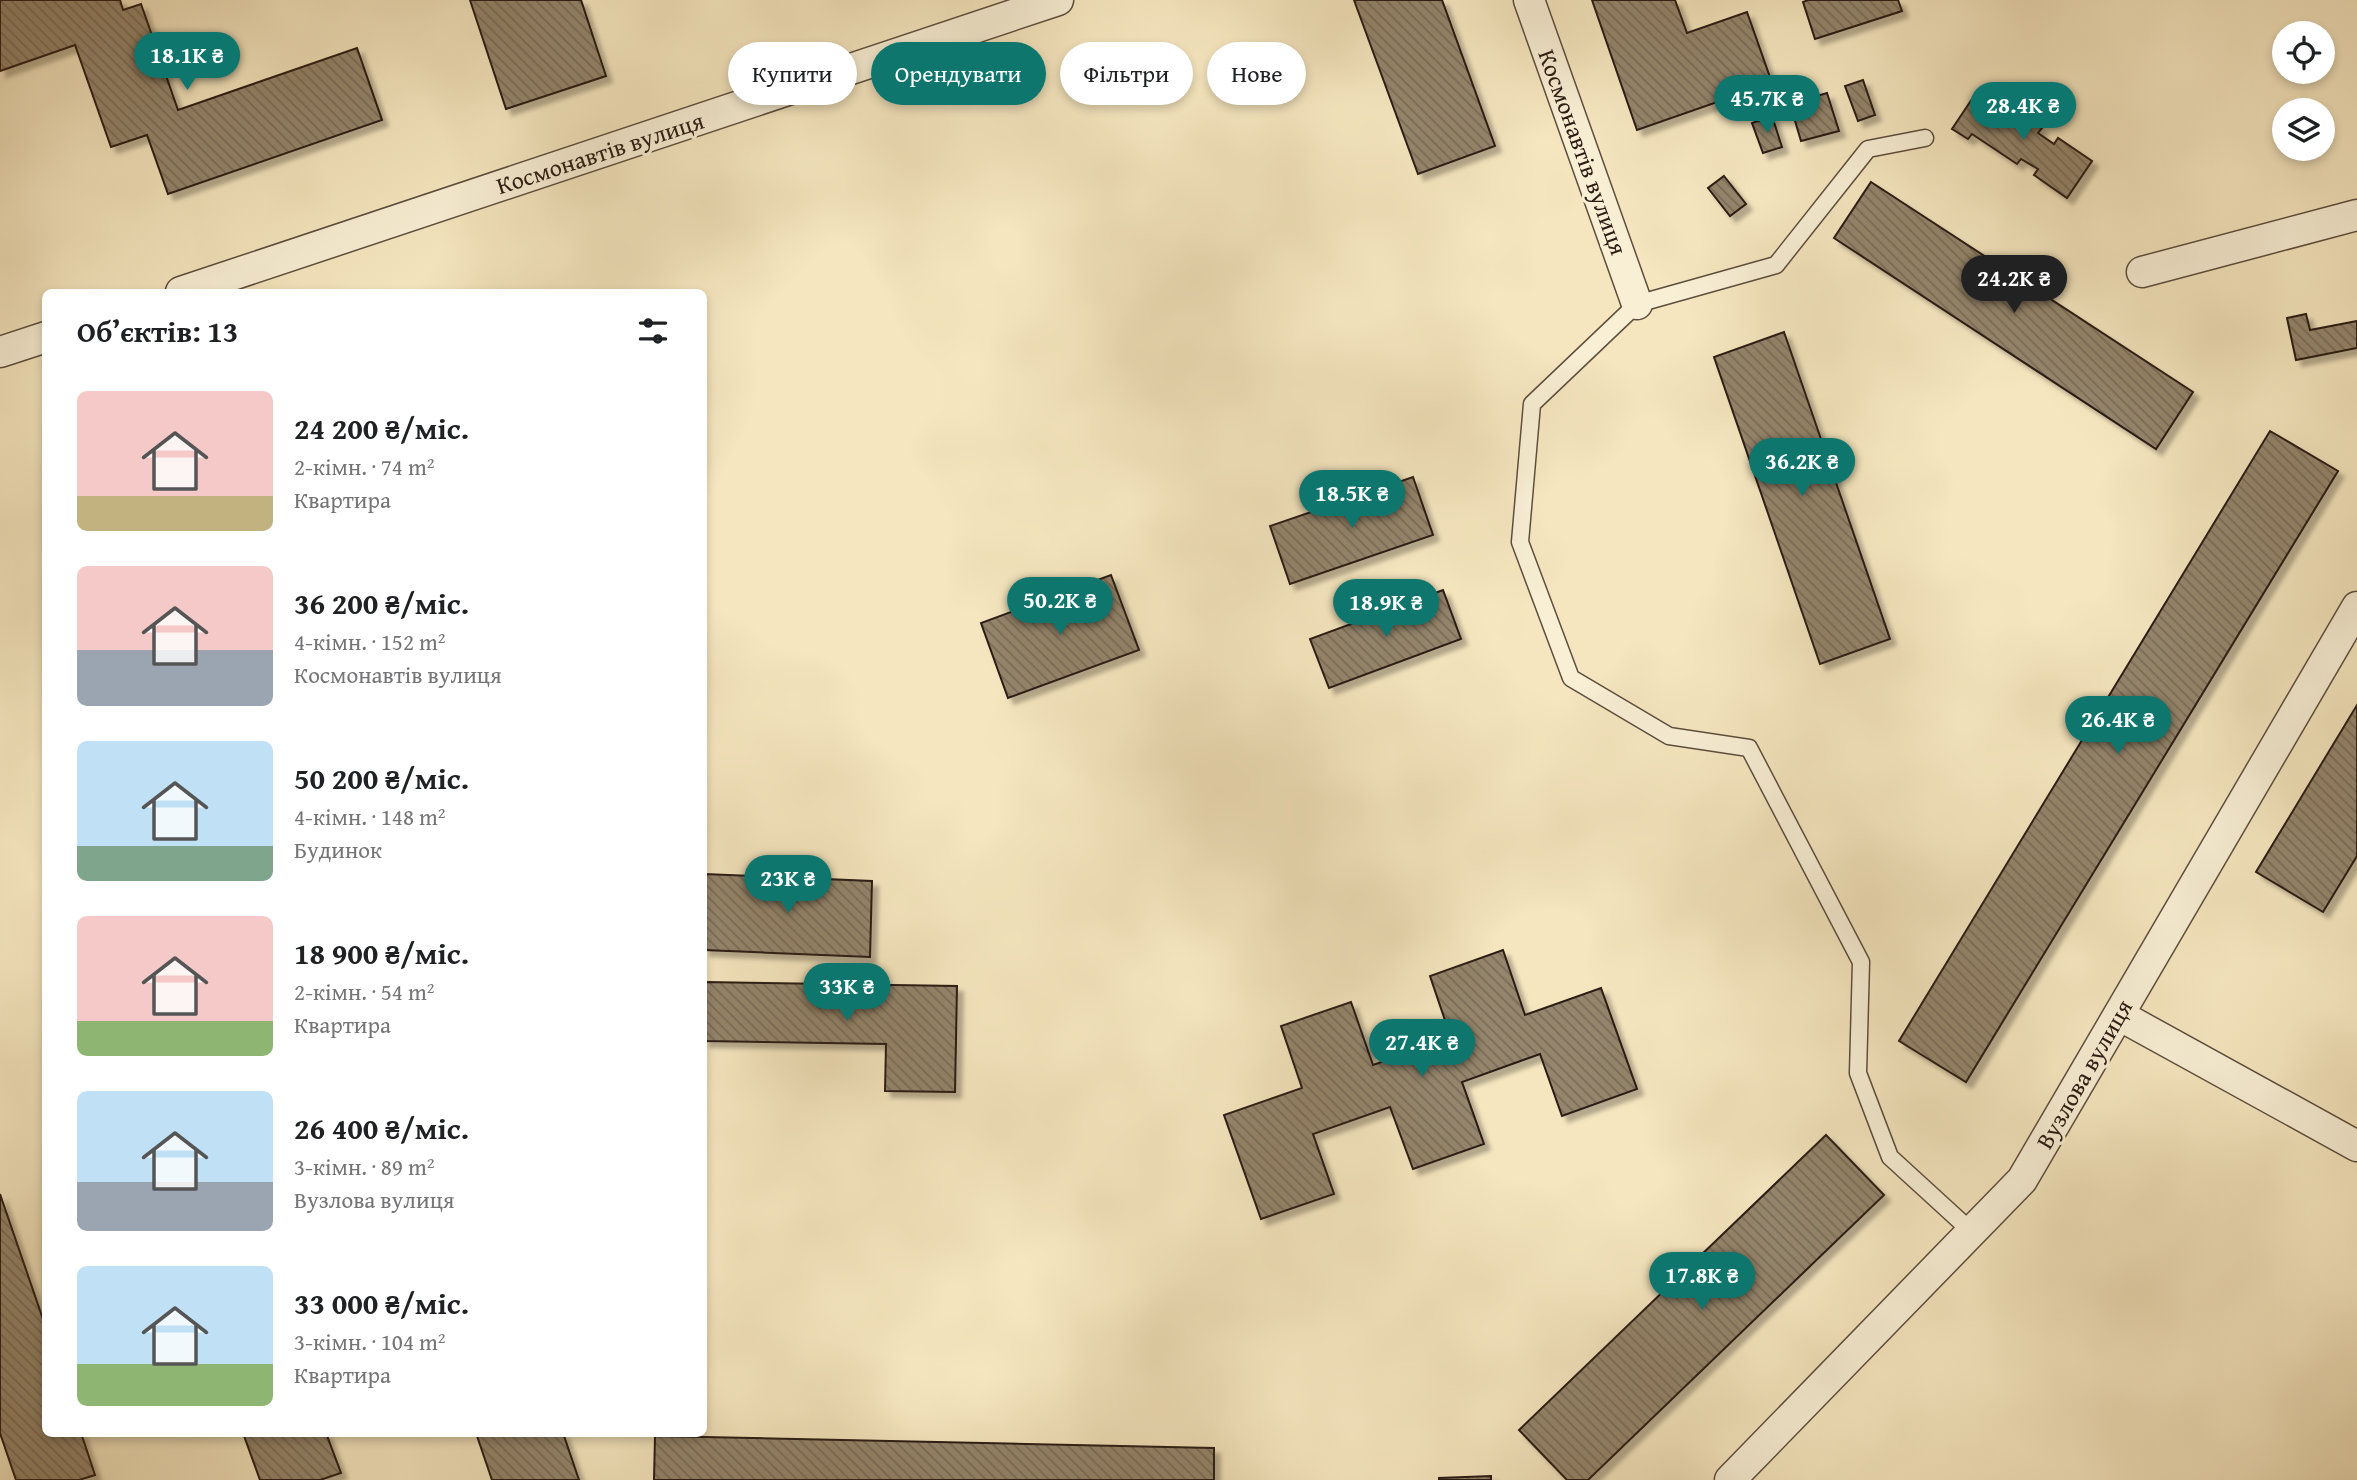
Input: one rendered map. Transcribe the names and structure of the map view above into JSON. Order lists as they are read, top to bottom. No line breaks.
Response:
{"streets":{"street":["Космонавтів вулиця","Вузлова вулиця"]},"page":{"price":["18.1K ₴","45.7K ₴","28.4K ₴","24.2K ₴","36.2K ₴","18.5K ₴","50.2K ₴","18.9K ₴","26.4K ₴","23K ₴","33K ₴","27.4K ₴","17.8K ₴"],"chip":["Купити","Орендувати","Фільтри","Нове"],"heading":"Об’єктів: 13","list":[{"name":"24 200 ₴/міс.","note":"2-кімн. · 74 m² · Квартира"},{"name":"36 200 ₴/міс.","note":"4-кімн. · 152 m² · Космонавтів вулиця"},{"name":"50 200 ₴/міс.","note":"4-кімн. · 148 m² · Будинок"},{"name":"18 900 ₴/міс.","note":"2-кімн. · 54 m² · Квартира"},{"name":"26 400 ₴/міс.","note":"3-кімн. · 89 m² · Вузлова вулиця"},{"name":"33 000 ₴/міс.","note":"3-кімн. · 104 m² · Квартира"}]}}
